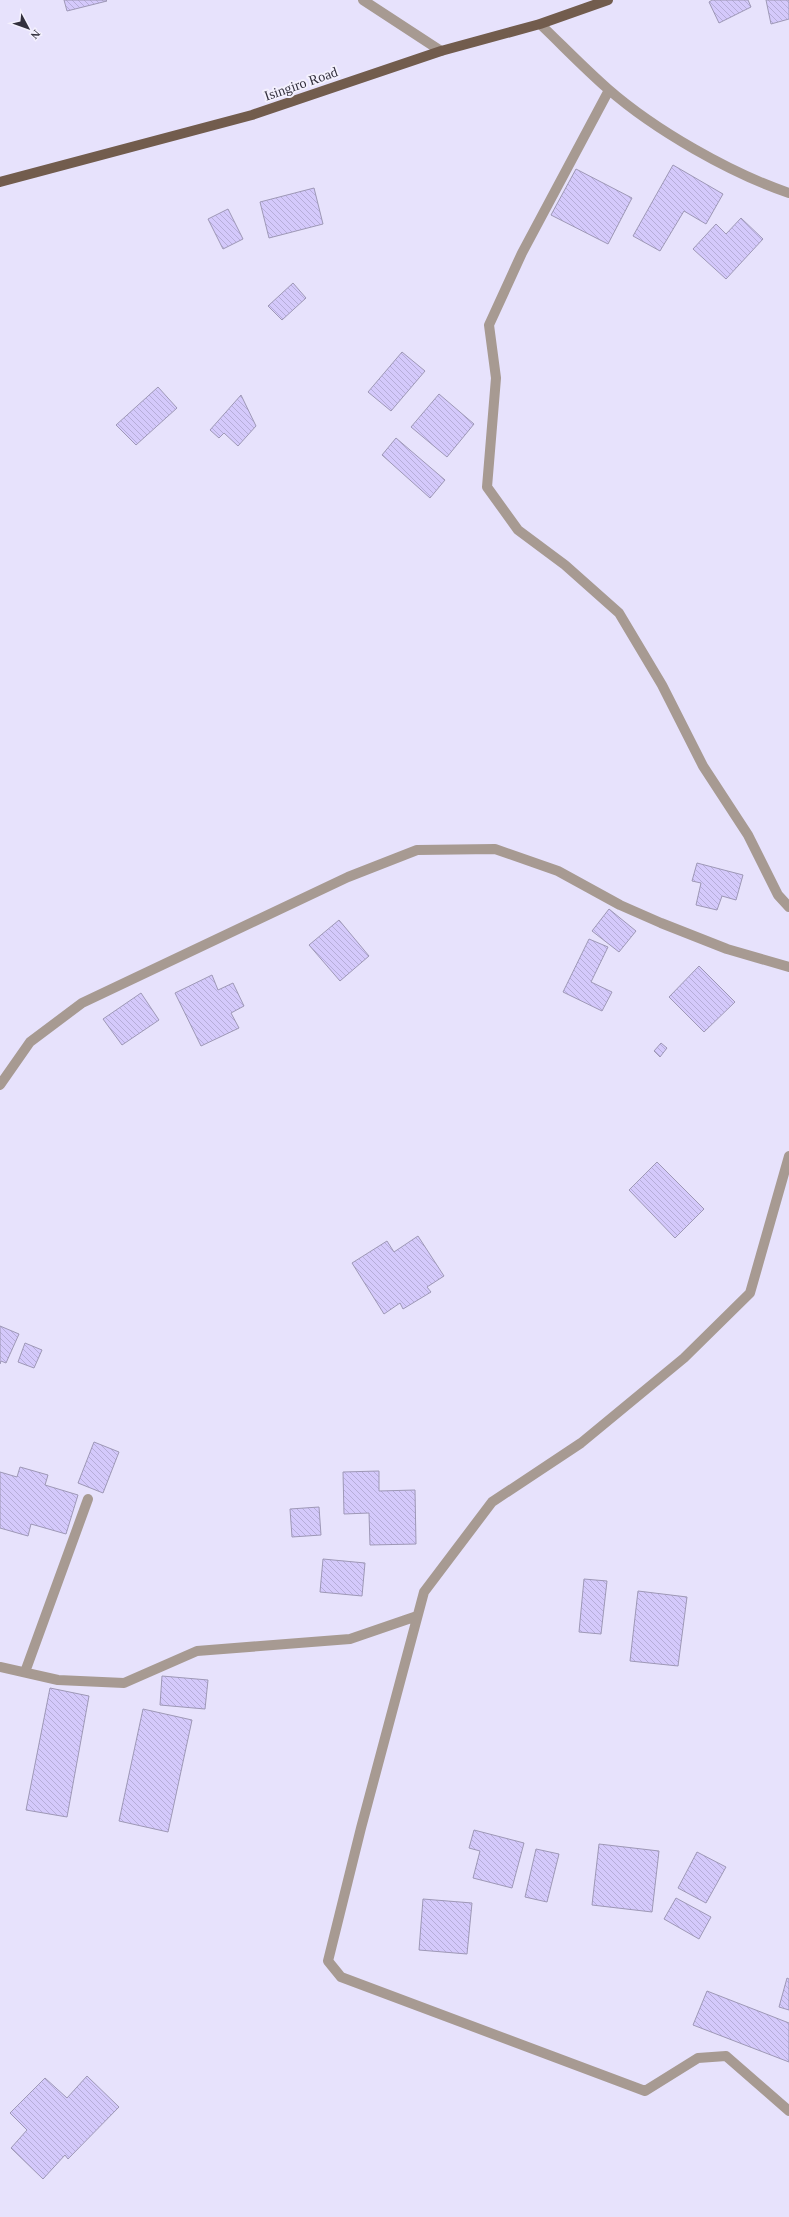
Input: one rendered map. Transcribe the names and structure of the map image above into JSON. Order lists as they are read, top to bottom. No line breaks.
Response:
{"streets":{"main road":["Isingiro Road"]},"north":"bottom right"}
